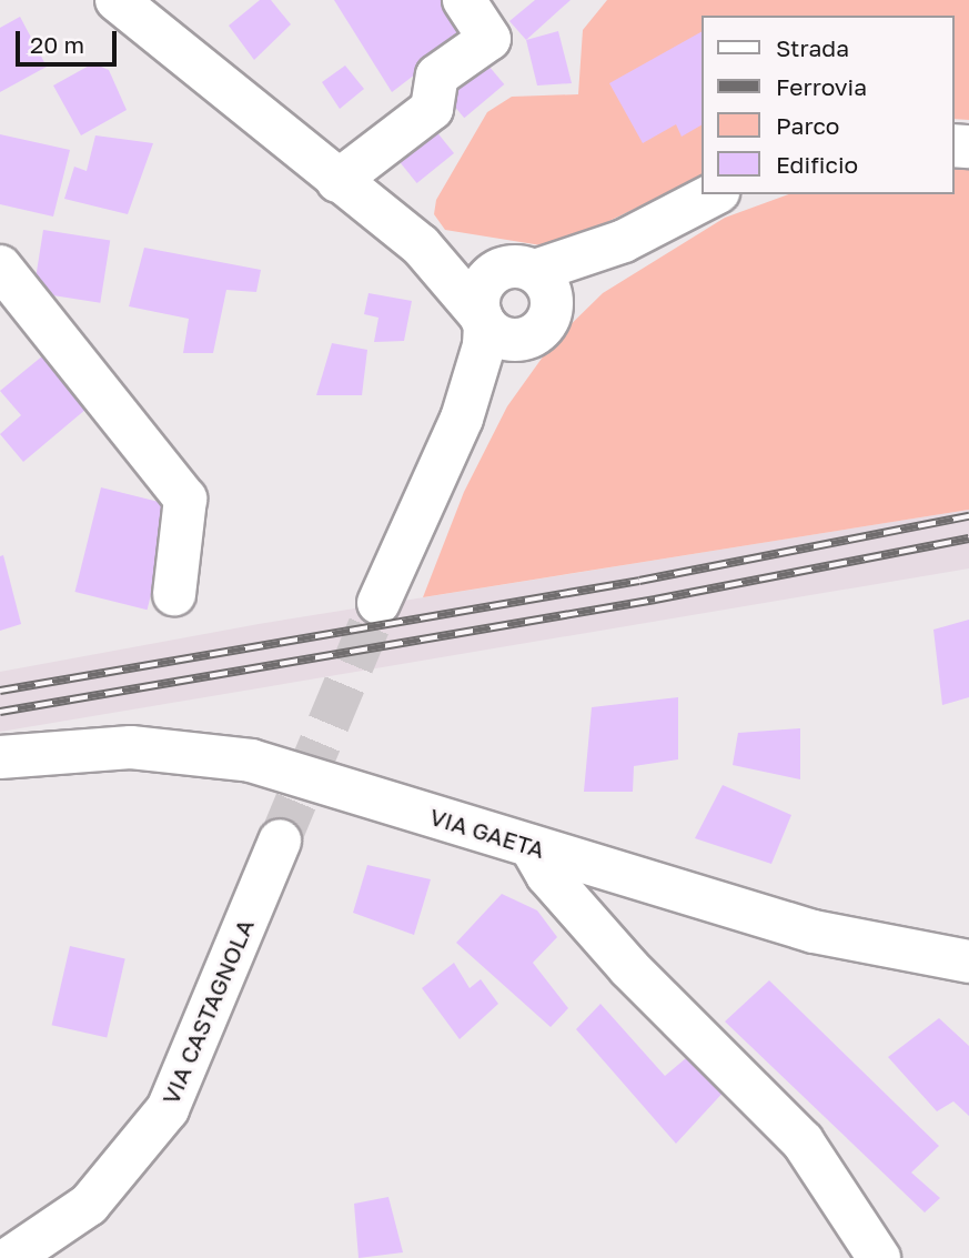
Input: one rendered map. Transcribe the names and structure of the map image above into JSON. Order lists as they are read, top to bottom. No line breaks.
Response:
{"streets":{"street":["VIA GAETA","VIA CASTAGNOLA"]},"legend":["Strada","Ferrovia","Parco","Edificio"],"scale_bar":"20 m"}
